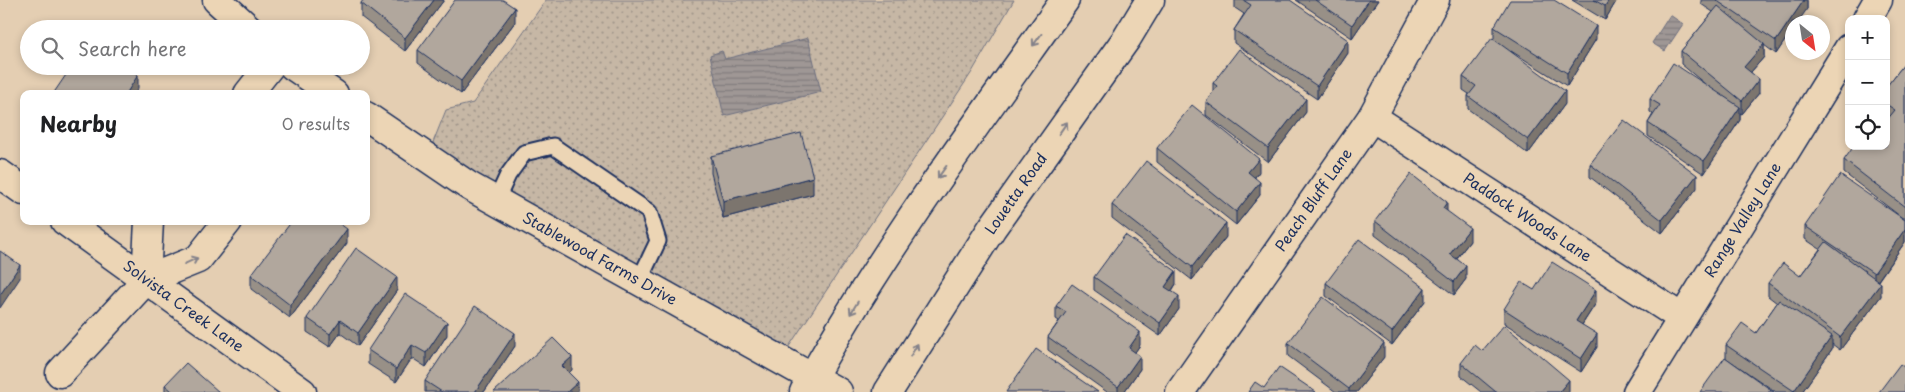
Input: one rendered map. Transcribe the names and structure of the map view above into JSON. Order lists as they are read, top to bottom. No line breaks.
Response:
{"streets":{"street":["Louetta Road","Peach Bluff Lane","Paddock Woods Lane","Range Valley Lane","Stablewood Farms Drive","Solvista Creek Lane"]},"crossings":[["Peach Bluff Lane","Paddock Woods Lane"],["Paddock Woods Lane","Range Valley Lane"]],"north":"bottom right","page":{"map_buttons":["+","−"],"search":"Search here","heading":["Nearby","0 results"]}}
